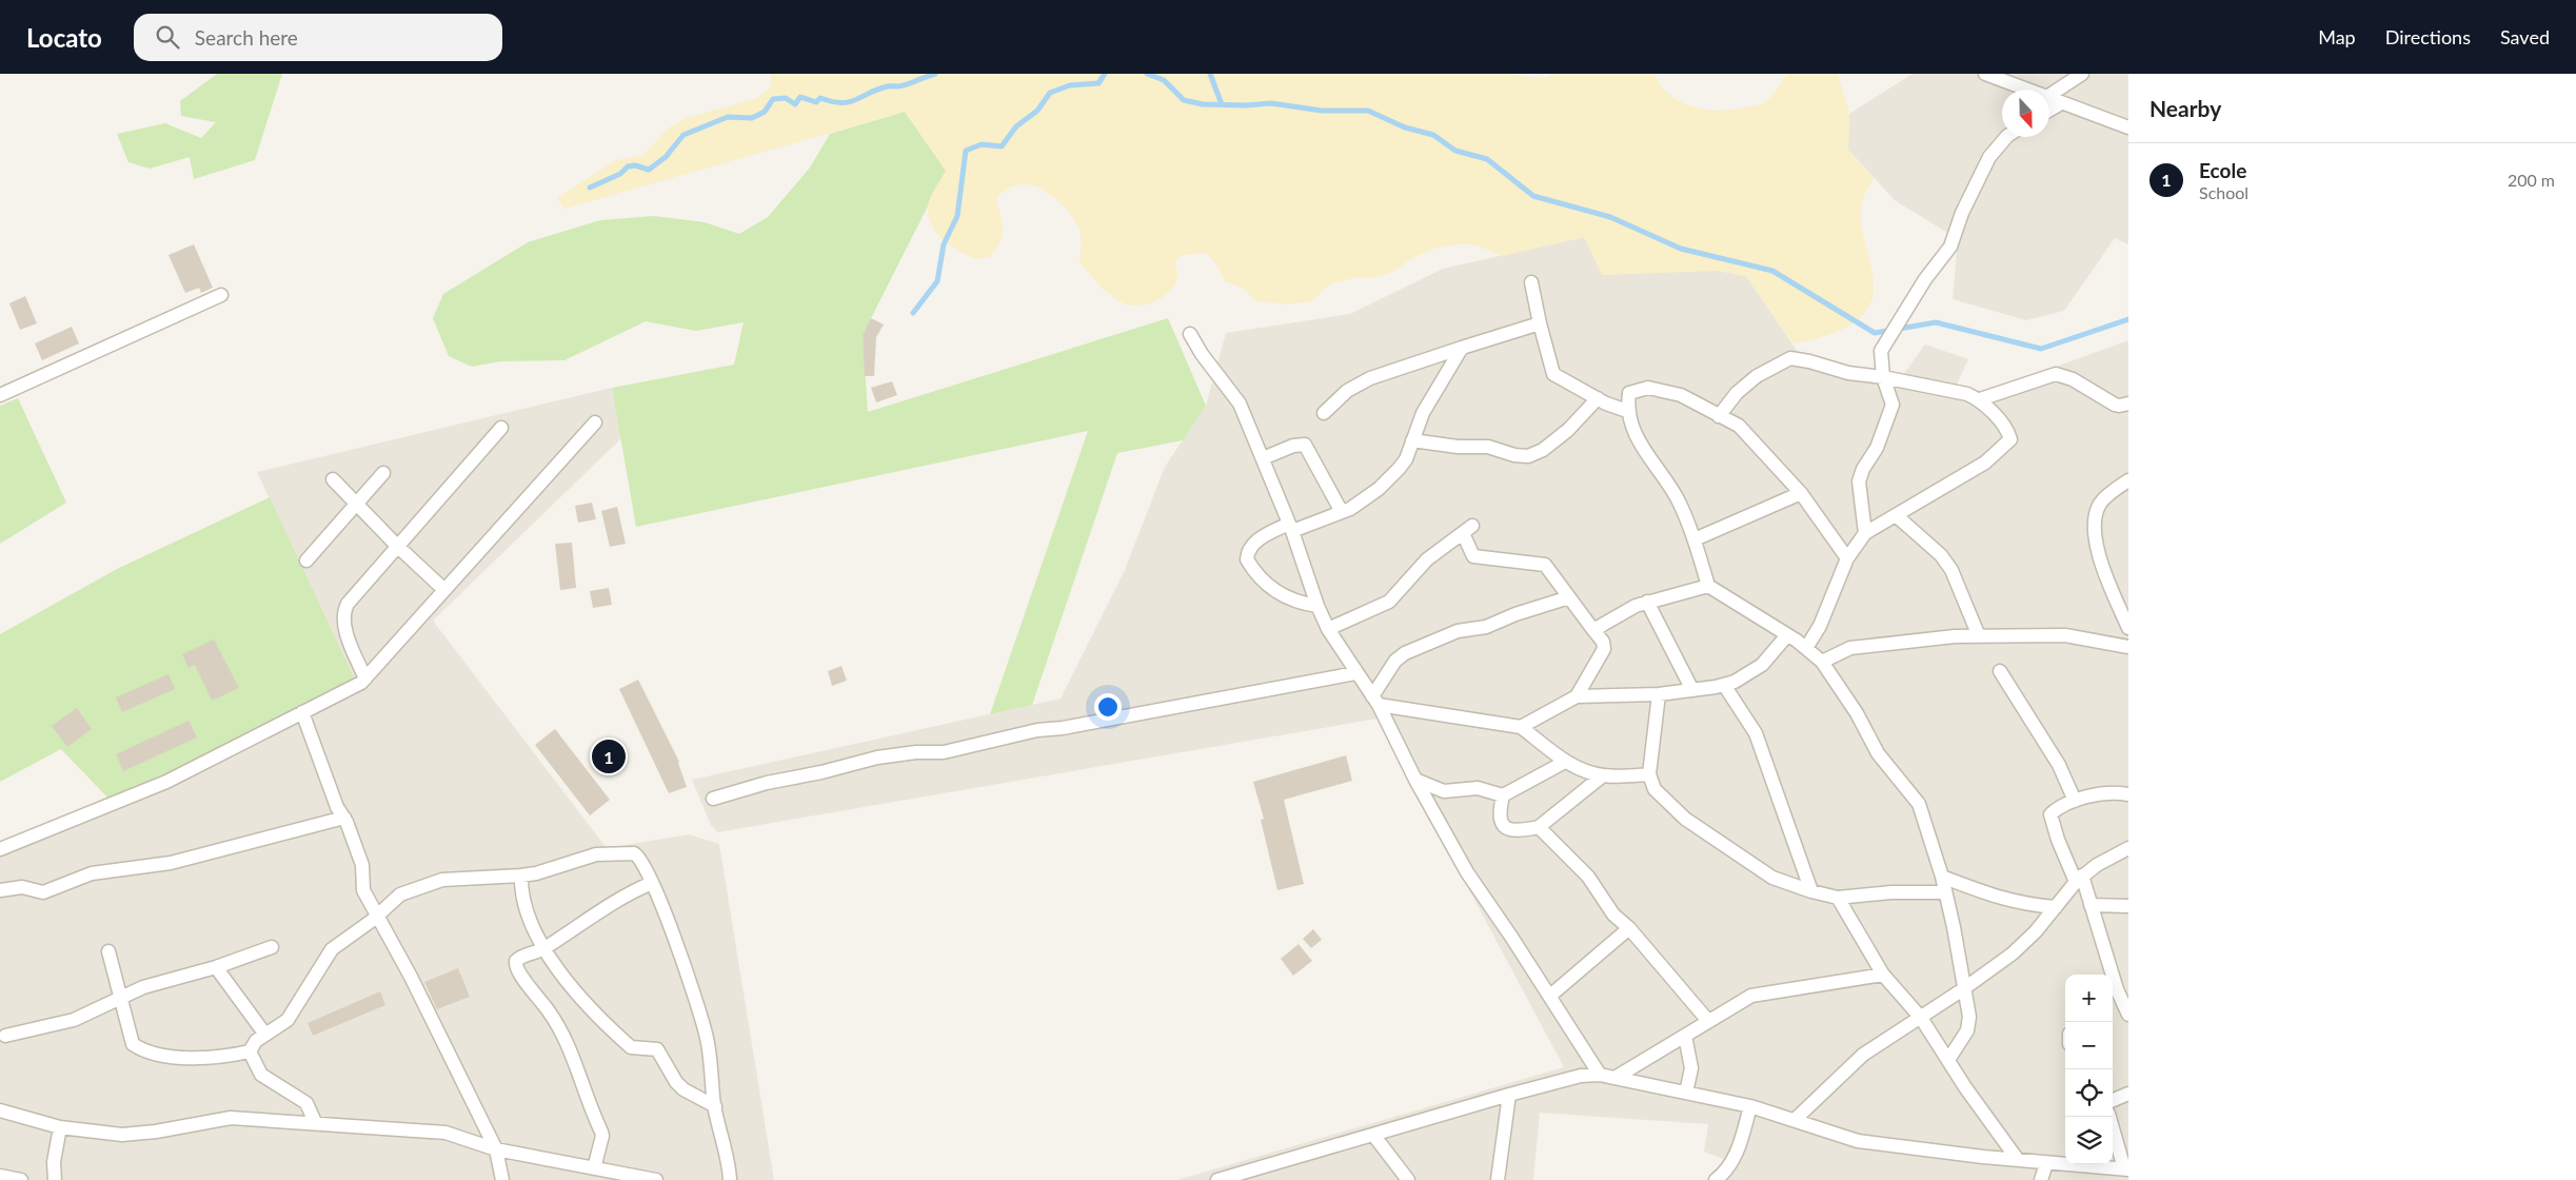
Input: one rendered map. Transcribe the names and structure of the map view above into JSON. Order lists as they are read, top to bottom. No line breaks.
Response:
{"north":"bottom","page":{"header":"Locato","search":"Search here","nav":["Map","Directions","Saved"],"heading":"Nearby","list":[{"mark":"1","name":"Ecole","note":"School","value":"200 m"}],"pins":"1","map_buttons":["+","−"]}}
